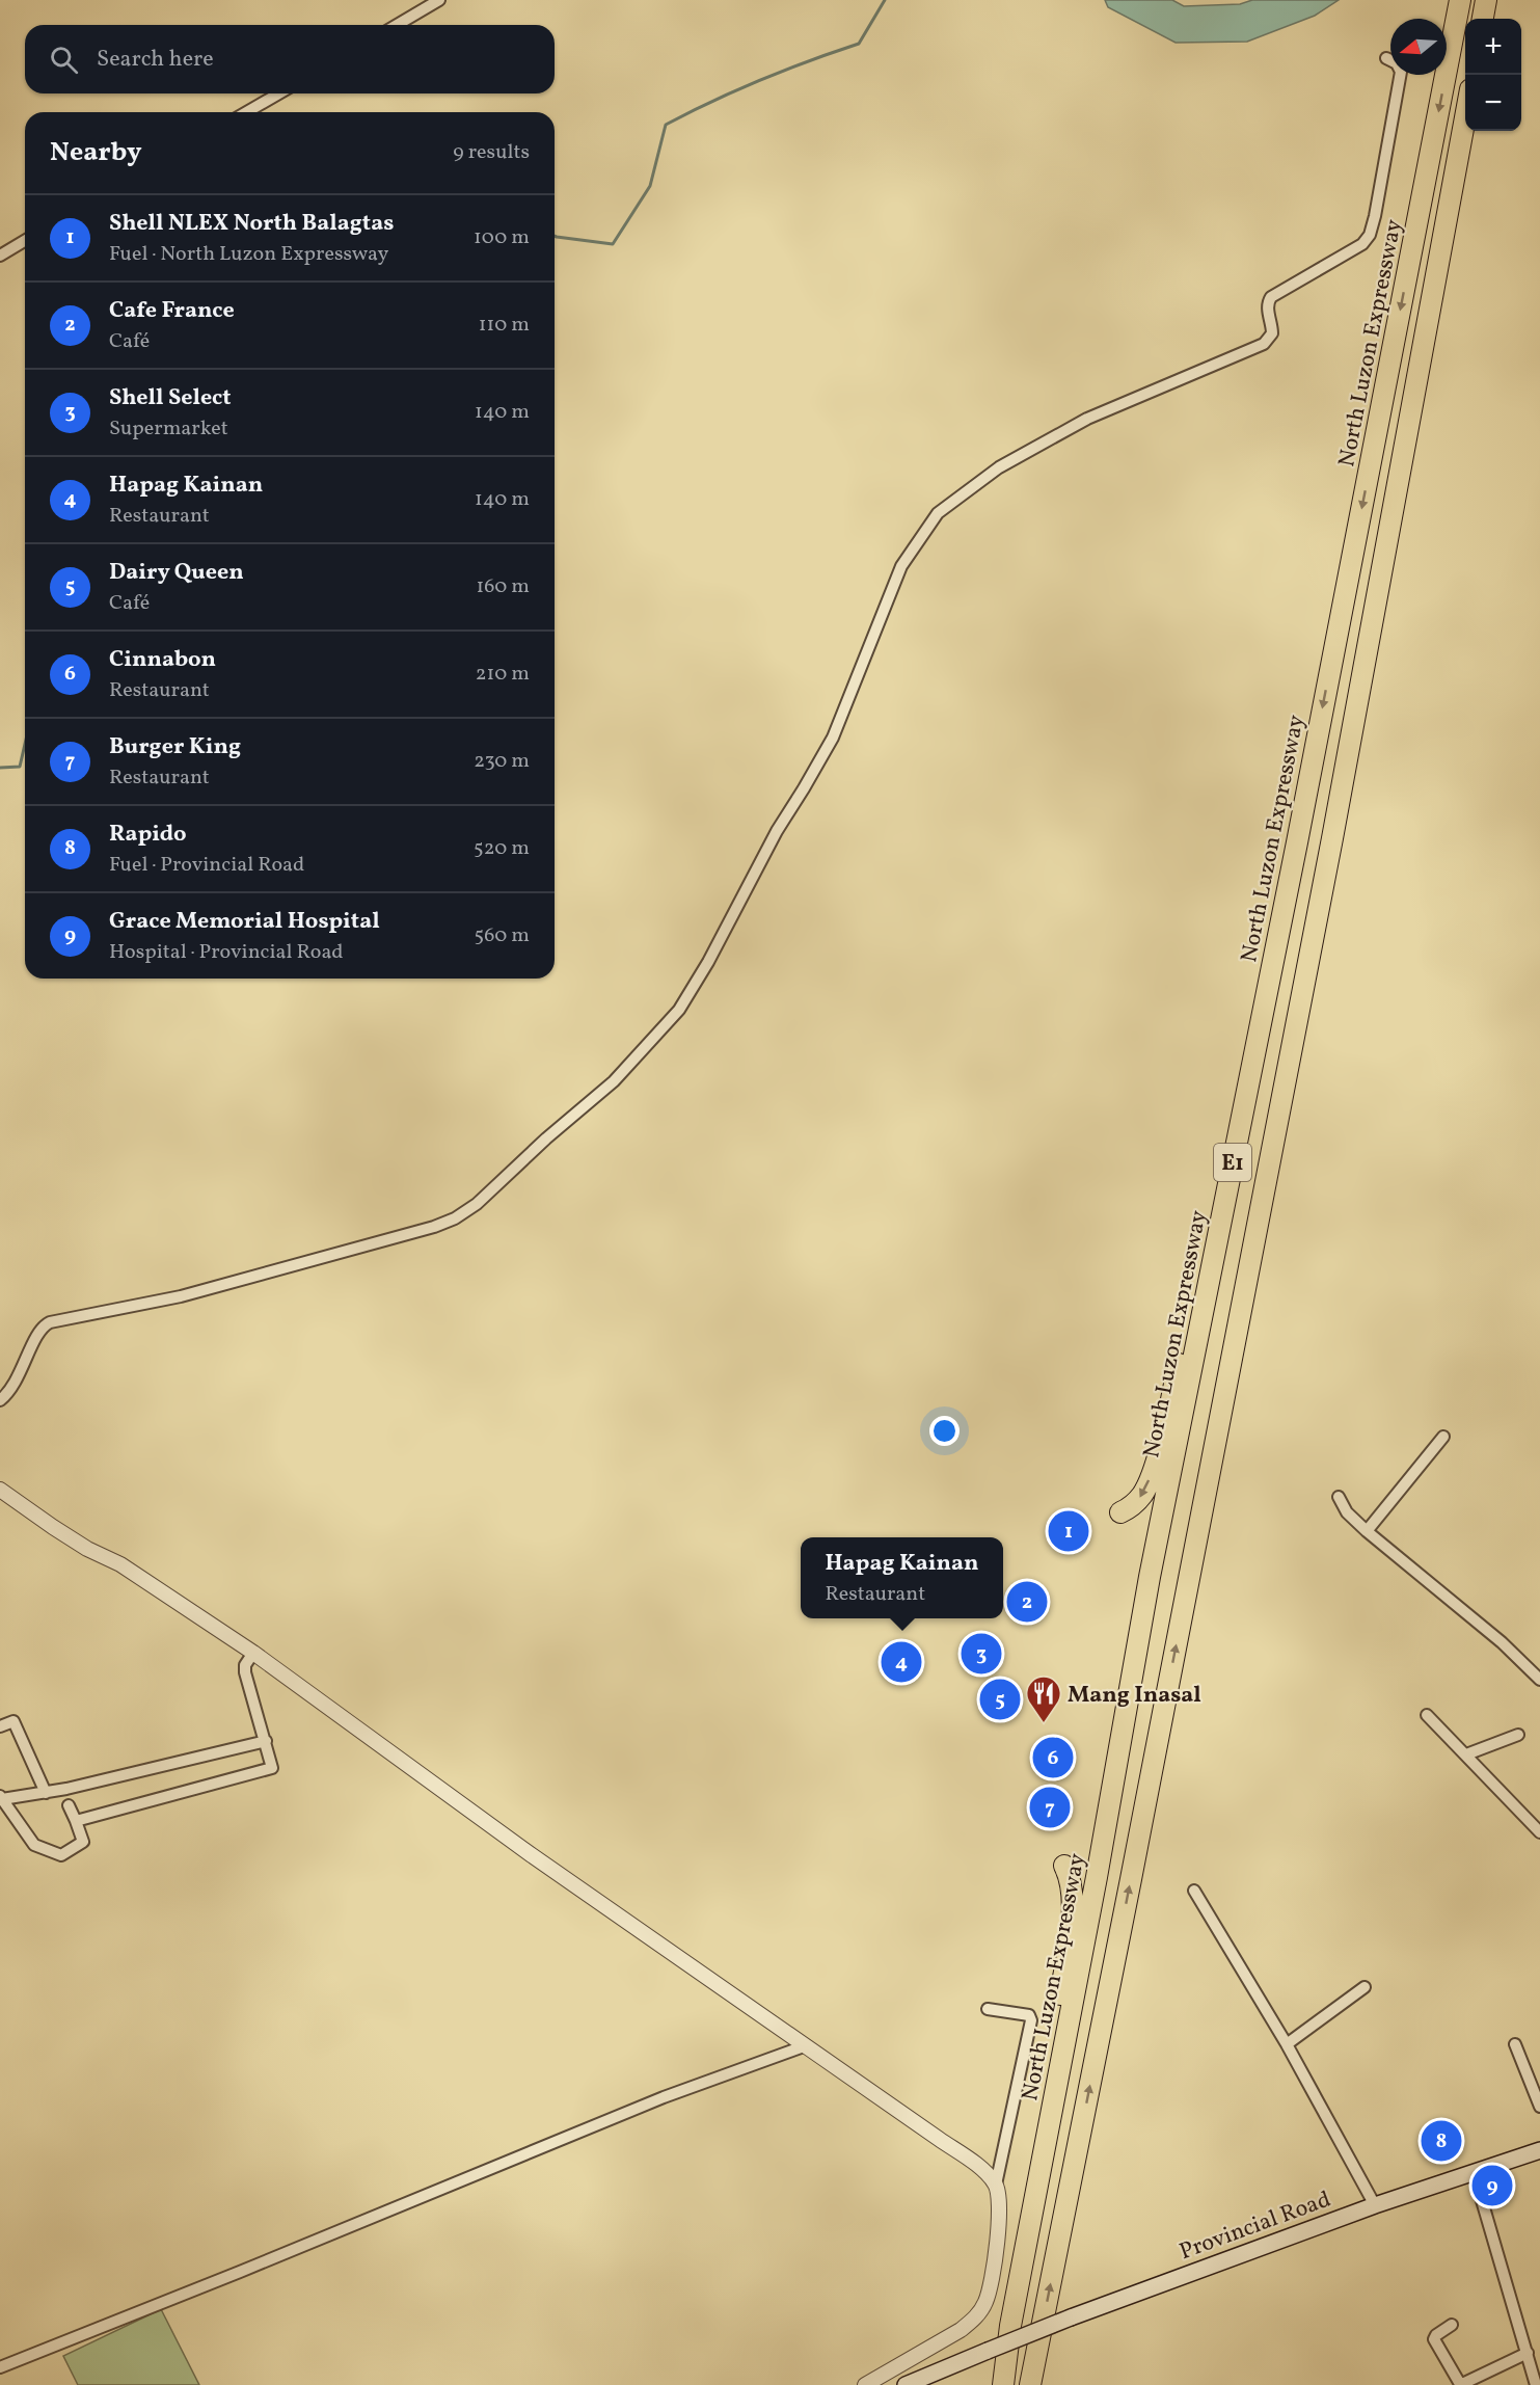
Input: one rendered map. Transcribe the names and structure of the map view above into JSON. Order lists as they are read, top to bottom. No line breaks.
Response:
{"streets":{"highway":["North Luzon Expressway","E1"],"main road":["Provincial Road"]},"crossings":[["North Luzon Expressway","E1"]],"places":{"restaurant":["Mang Inasal"]},"north":"left","page":{"map_buttons":["+","−"],"search":"Search here","heading":["Nearby","9 results"],"list":[{"mark":"1","name":"Shell NLEX North Balagtas","note":"Fuel · North Luzon Expressway","value":"100 m"},{"mark":"2","name":"Cafe France","note":"Café","value":"110 m"},{"mark":"3","name":"Shell Select","note":"Supermarket","value":"140 m"},{"mark":"4","name":"Hapag Kainan","note":"Restaurant","value":"140 m"},{"mark":"5","name":"Dairy Queen","note":"Café","value":"160 m"},{"mark":"6","name":"Cinnabon","note":"Restaurant","value":"210 m"},{"mark":"7","name":"Burger King","note":"Restaurant","value":"230 m"},{"mark":"8","name":"Rapido","note":"Fuel · Provincial Road","value":"520 m"},{"mark":"9","name":"Grace Memorial Hospital","note":"Hospital · Provincial Road","value":"560 m"}],"pins":["1","2","3","4","5","6","7","8","9"],"popup":["Hapag Kainan","Restaurant"]}}
